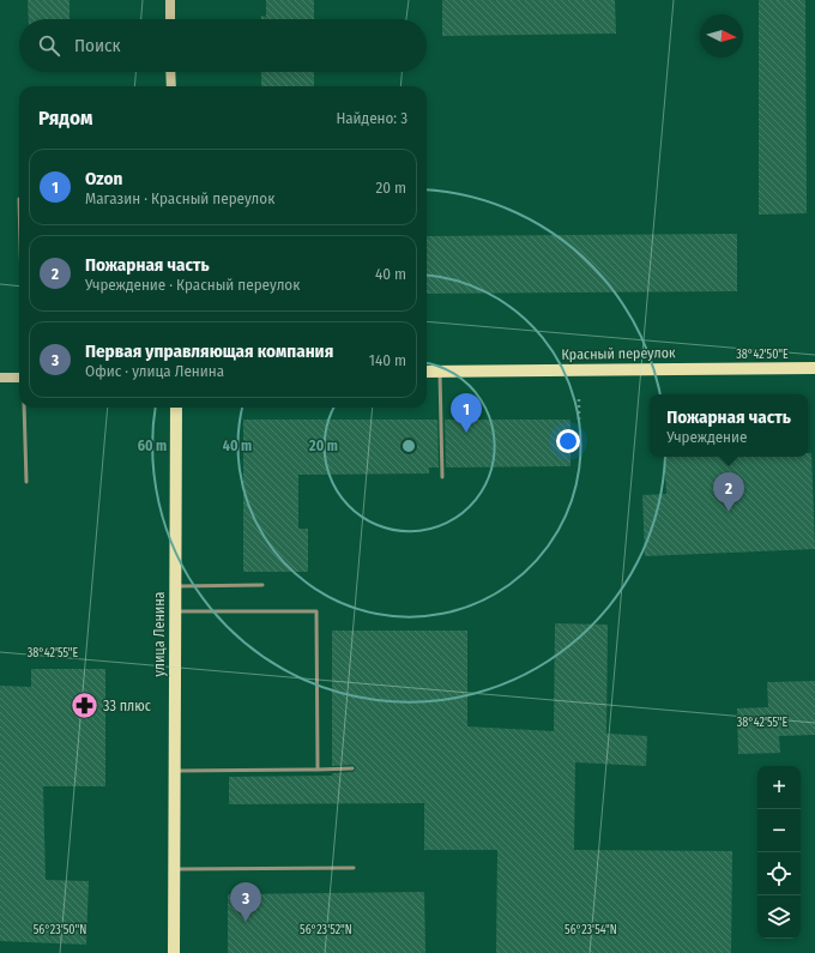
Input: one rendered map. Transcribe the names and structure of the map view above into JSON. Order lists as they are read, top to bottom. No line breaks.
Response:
{"streets":{"main road":["Красный переулок","улица Ленина"]},"places":{"pharmacy":["33 плюс"]},"north":"right","page":{"search":"Поиск","heading":["Рядом","Найдено: 3"],"list":[{"mark":"1","name":"Ozon","note":"Магазин · Красный переулок","value":"20 m"},{"mark":"2","name":"Пожарная часть","note":"Учреждение · Красный переулок","value":"40 m"},{"mark":"3","name":"Первая управляющая компания","note":"Офис · улица Ленина","value":"140 m"}],"pins":["1","2","3"],"popup":["Пожарная часть","Учреждение"],"map_buttons":["+","−"]},"coordinates":["38°42'50\"E","38°42'55\"E","56°23'50\"N","56°23'52\"N","56°23'54\"N"],"rings":["60 m","40 m","20 m"]}
